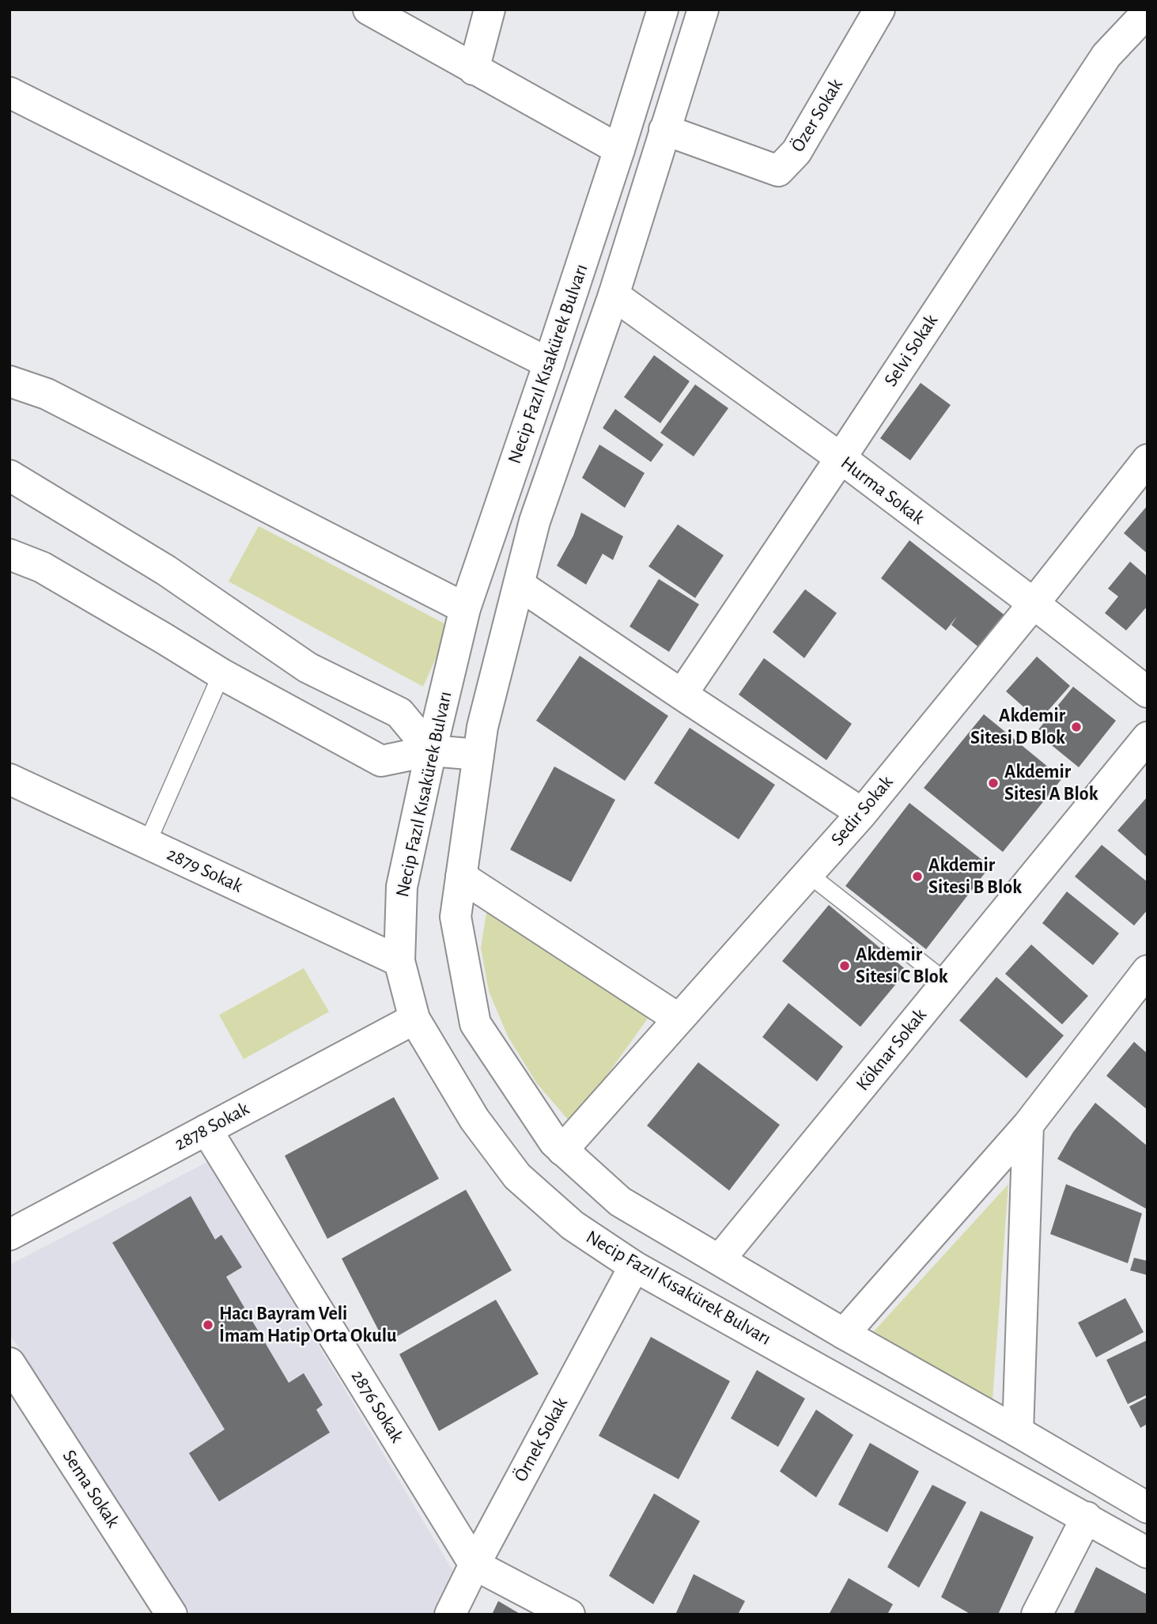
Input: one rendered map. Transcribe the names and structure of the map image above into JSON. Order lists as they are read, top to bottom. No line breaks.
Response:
{"streets":{"street":["Özer Sokak","Selvi Sokak","Necip Fazıl Kısakürek Bulvarı","Hurma Sokak","Sedir Sokak","2879 Sokak","Köknar Sokak","2878 Sokak","2876 Sokak","Örnek Sokak","Sema Sokak"]},"crossings":[["Özer Sokak","Necip Fazıl Kısakürek Bulvarı"],["Selvi Sokak","Hurma Sokak"],["Necip Fazıl Kısakürek Bulvarı","Hurma Sokak"],["Necip Fazıl Kısakürek Bulvarı","Sedir Sokak"],["Necip Fazıl Kısakürek Bulvarı","2879 Sokak"],["Necip Fazıl Kısakürek Bulvarı","Köknar Sokak"],["Necip Fazıl Kısakürek Bulvarı","2878 Sokak"],["Necip Fazıl Kısakürek Bulvarı","Örnek Sokak"],["Hurma Sokak","Sedir Sokak"],["2878 Sokak","2876 Sokak"],["2876 Sokak","Örnek Sokak"]],"places":["Akdemir Sitesi D Blok","Akdemir Sitesi A Blok","Akdemir Sitesi B Blok","Akdemir Sitesi C Blok","Hacı Bayram Veli İmam Hatip Orta Okulu"]}
